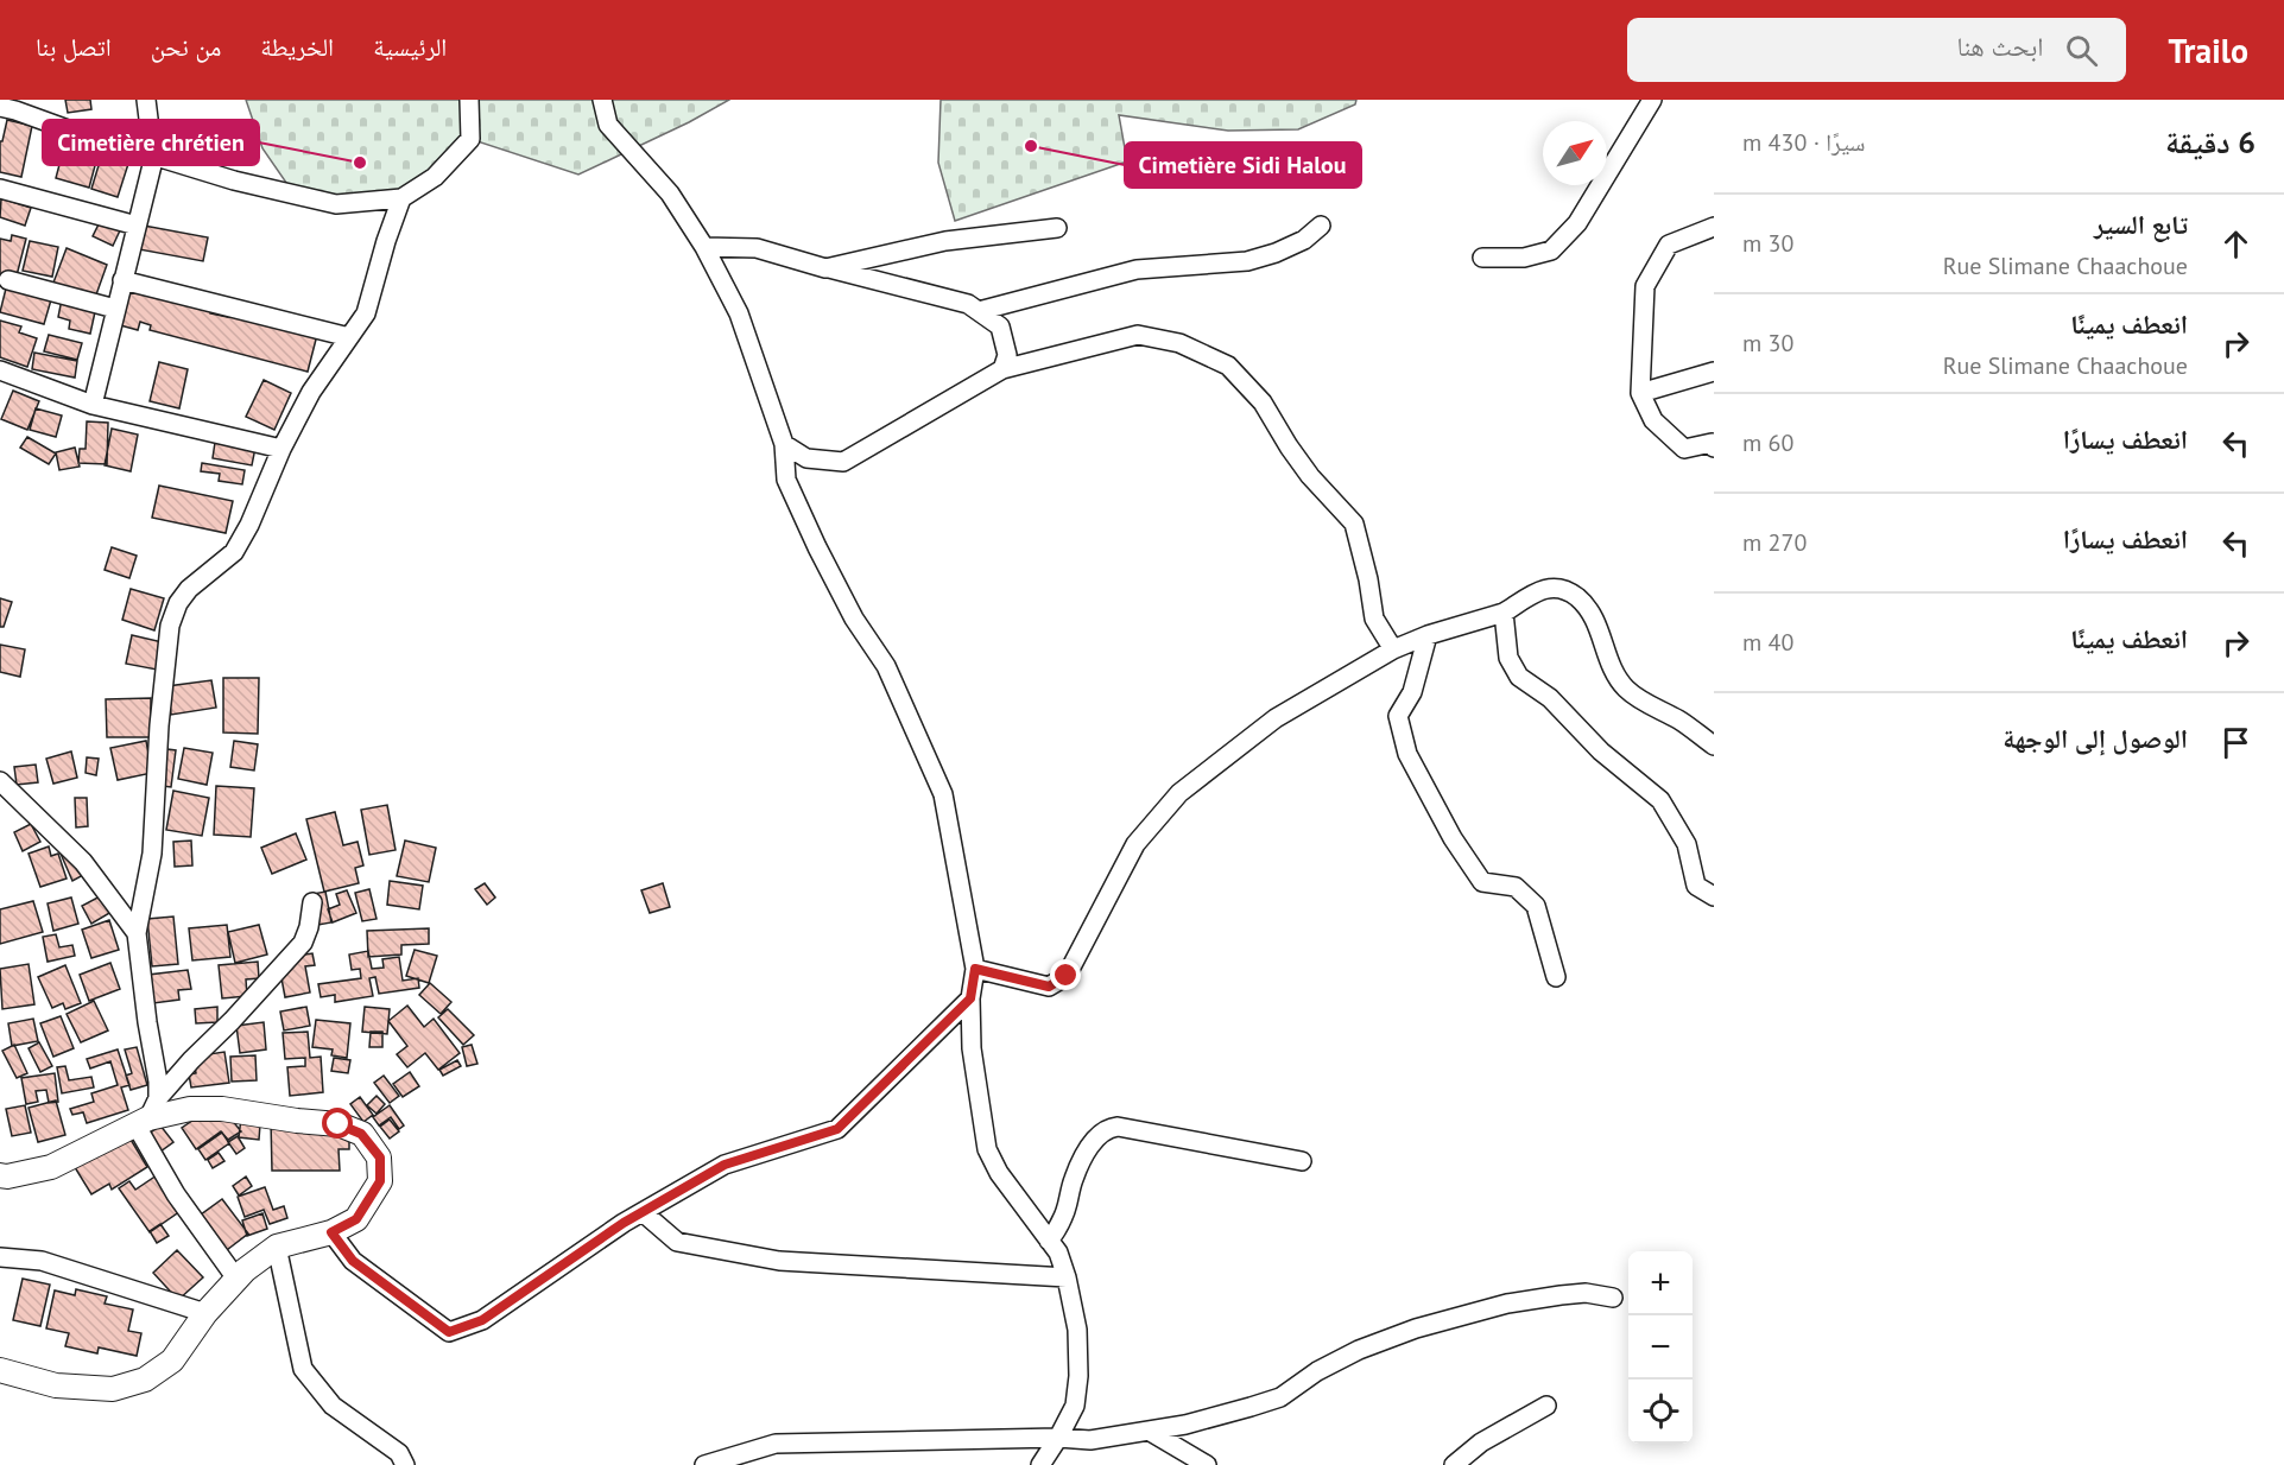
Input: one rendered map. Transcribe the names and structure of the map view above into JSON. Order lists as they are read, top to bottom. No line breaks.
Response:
{"places":["Cimetière Sidi Halou","Cimetière chrétien"],"north":"top right","page":{"header":"Trailo","search":"ابحث هنا","nav":["الرئيسية","الخريطة","من نحن","اتصل بنا"],"heading":["6 دقيقة","سيرًا · 430 m"],"list":[["تابع السير","Rue Slimane Chaachoue","30 m"],["انعطف يمينًا","Rue Slimane Chaachoue","30 m"],["انعطف يسارًا","60 m"],["انعطف يسارًا","270 m"],["انعطف يمينًا","40 m"],"الوصول إلى الوجهة"],"map_buttons":["+","−"]}}
